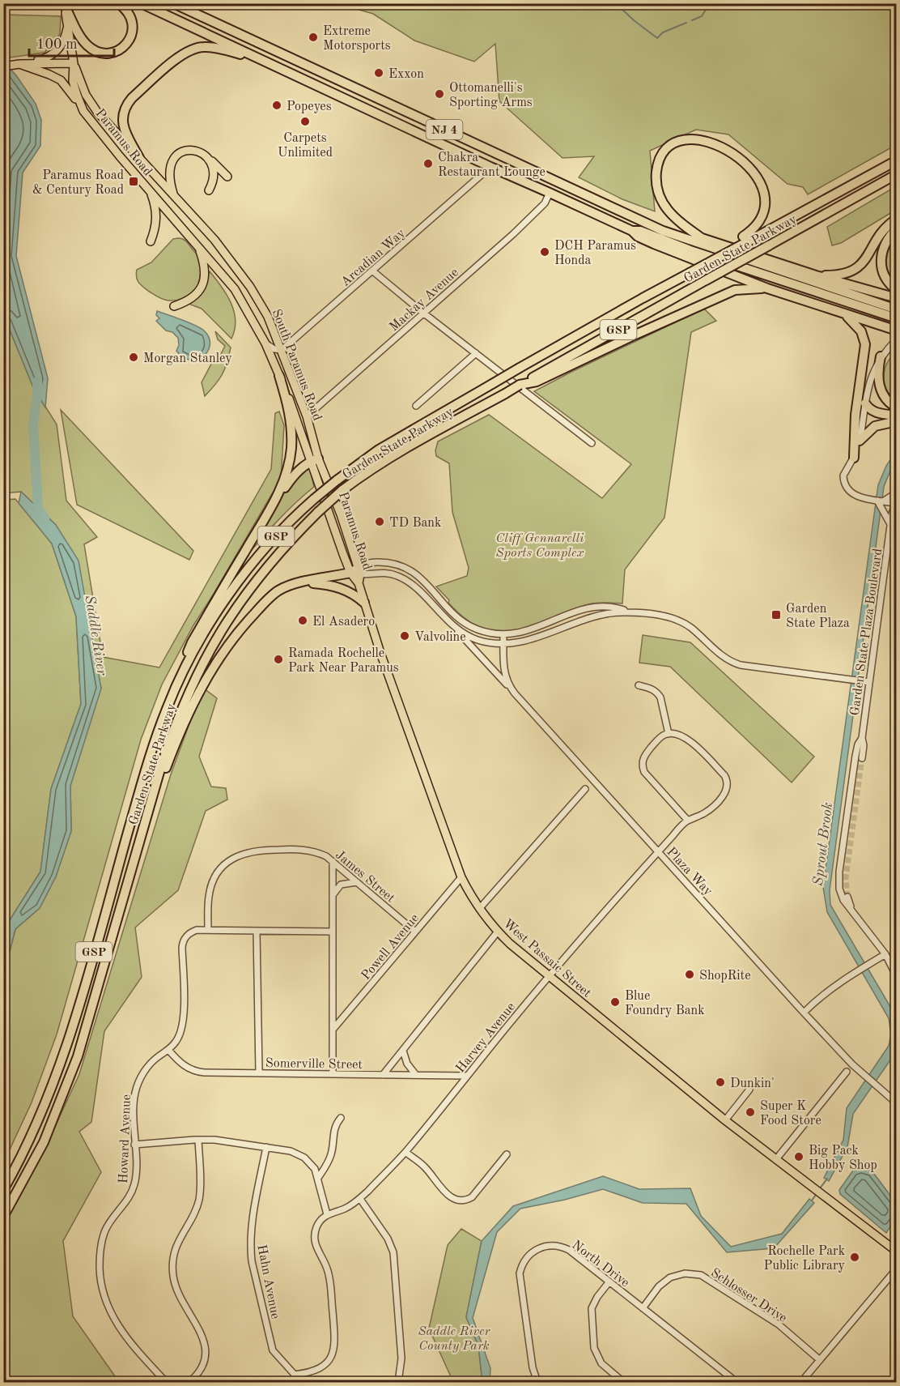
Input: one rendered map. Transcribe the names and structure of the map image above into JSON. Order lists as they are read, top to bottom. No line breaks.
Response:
{"streets":{"highway":["NJ 4","Garden State Parkway","GSP"],"main road":["Paramus Road","South Paramus Road","West Passaic Street"],"street":["Arcadian Way","Mackay Avenue","Garden State Plaza Boulevard","Plaza Way","James Street","Powell Avenue","Harvey Avenue","Somerville Street","Howard Avenue","North Drive","Hahn Avenue","Schlosser Drive"]},"crossings":[["NJ 4","Arcadian Way"],["NJ 4","Mackay Avenue"],["Paramus Road","South Paramus Road"],["Paramus Road","West Passaic Street"],["Arcadian Way","South Paramus Road"],["Mackay Avenue","South Paramus Road"],["Plaza Way","Harvey Avenue"],["James Street","Powell Avenue"],["James Street","Howard Avenue"],["Powell Avenue","West Passaic Street"],["West Passaic Street","Harvey Avenue"],["Harvey Avenue","Somerville Street"],["Somerville Street","Howard Avenue"],["North Drive","Schlosser Drive"]],"water":["Saddle River","Sprout Brook"],"parks":["Cliff Gennarelli Sports Complex","Saddle River County Park"],"places":{"other":["Extreme Motorsports","Exxon","Ottomanelli's Sporting Arms","Popeyes","Carpets Unlimited","Chakra Restaurant Lounge","DCH Paramus Honda","Morgan Stanley","TD Bank","El Asadero","Valvoline","Ramada Rochelle Park Near Paramus","ShopRite","Blue Foundry Bank","Dunkin'","Super K Food Store","Big Pack Hobby Shop","Rochelle Park Public Library"],"transit":["Paramus Road & Century Road","Garden State Plaza"]},"scale_bar":"100 m"}
